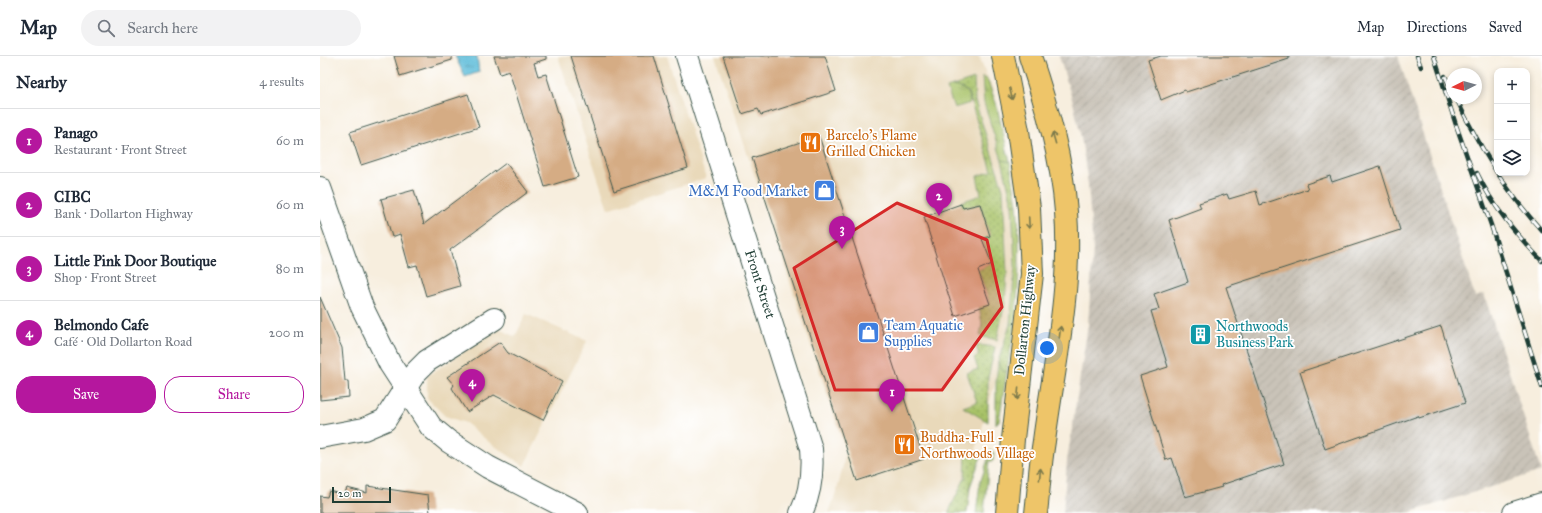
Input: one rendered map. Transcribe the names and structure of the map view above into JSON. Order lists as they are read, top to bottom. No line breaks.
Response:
{"streets":{"main road":["Dollarton Highway"],"street":["Front Street"]},"places":{"restaurant":["Barcelo's Flame Grilled Chicken","Buddha-Full - Northwoods Village"],"shop":["M&M Food Market","Team Aquatic Supplies"],"building":["Northwoods Business Park"]},"scale_bar":"20 m","north":"left","page":{"header":"Map","search":"Search here","nav":["Map","Directions","Saved"],"heading":["Nearby","4 results"],"map_buttons":["+","−"],"list":[{"mark":"1","name":"Panago","note":"Restaurant · Front Street","value":"60 m"},{"mark":"2","name":"CIBC","note":"Bank · Dollarton Highway","value":"60 m"},{"mark":"3","name":"Little Pink Door Boutique","note":"Shop · Front Street","value":"80 m"},{"mark":"4","name":"Belmondo Cafe","note":"Café · Old Dollarton Road","value":"200 m"}],"pins":["2","3","4","1"],"buttons":["Save","Share"],"scale":"20 m"}}
